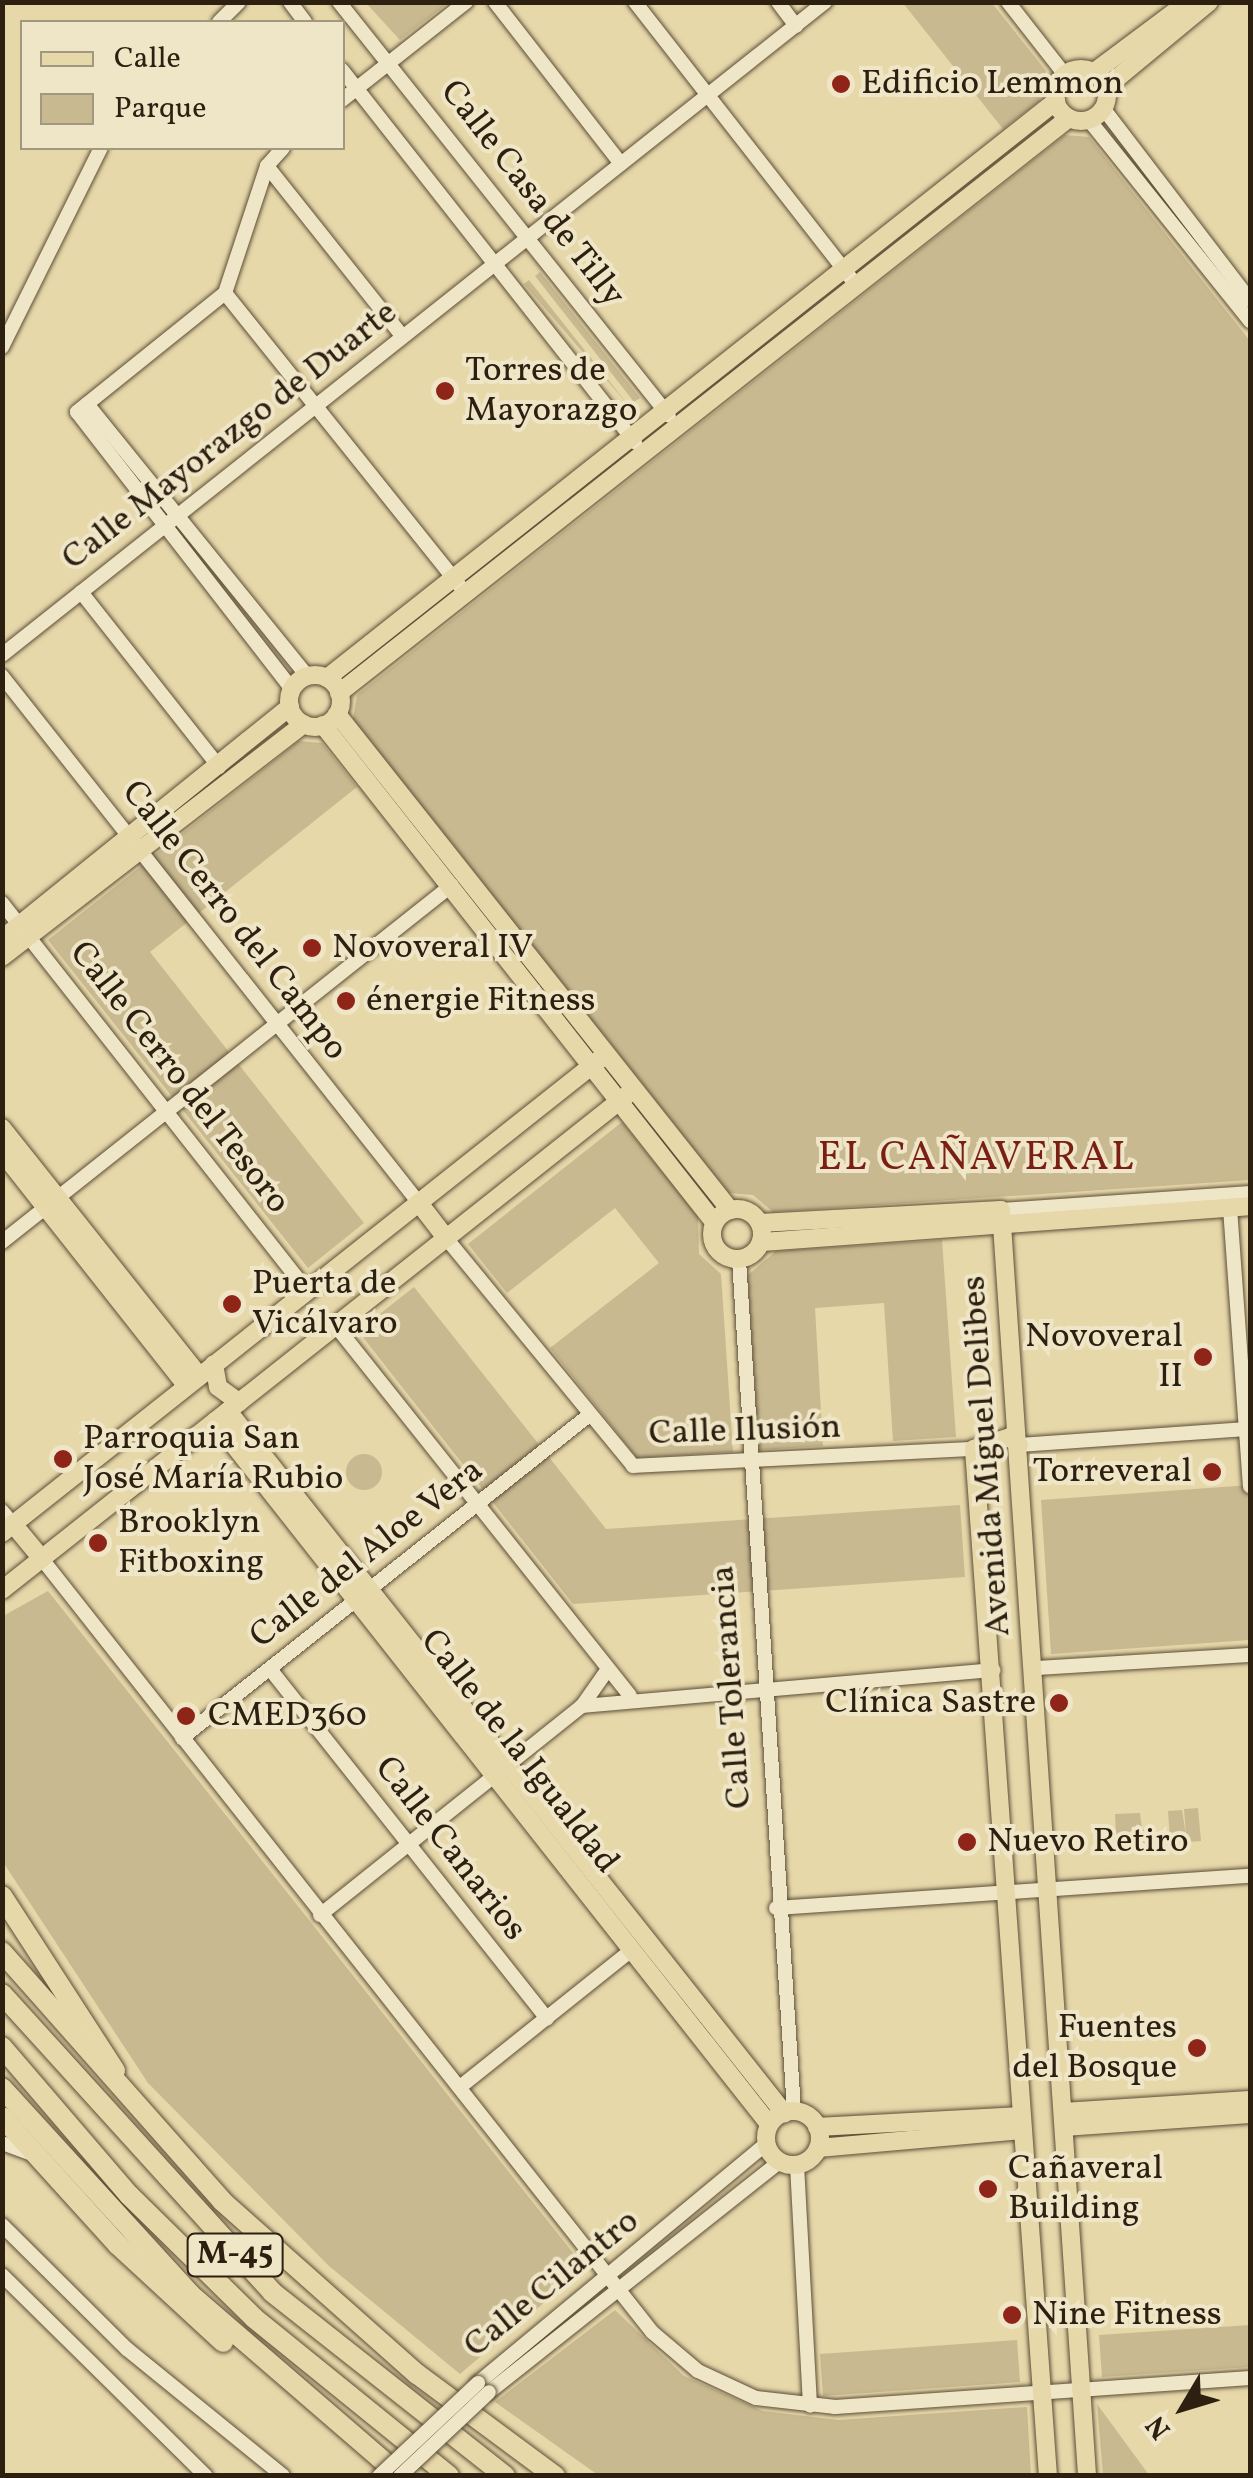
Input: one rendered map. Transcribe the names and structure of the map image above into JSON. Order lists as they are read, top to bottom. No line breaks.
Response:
{"streets":{"highway":["M-45"],"main road":["Avenida Miguel Delibes","Calle de la Igualdad"],"street":["Calle Casa de Tilly","Calle Mayorazgo de Duarte","Calle Cerro del Campo","Calle Cerro del Tesoro","Calle Ilusión","Calle del Aloe Vera","Calle Tolerancia","Calle Canarios","Calle Cilantro"]},"crossings":[["Calle Casa de Tilly","Calle Mayorazgo de Duarte"],["Calle Ilusión","Avenida Miguel Delibes"],["Calle Ilusión","Calle del Aloe Vera"],["Calle Ilusión","Calle Tolerancia"],["Calle del Aloe Vera","Calle de la Igualdad"],["Calle del Aloe Vera","Calle Canarios"],["Calle Tolerancia","Calle de la Igualdad"]],"districts":["EL CAÑAVERAL"],"places":["Edificio Lemmon","Torres de Mayorazgo","Novoveral IV","énergie Fitness","Puerta de Vicálvaro","Novoveral II","Parroquia San José María Rubio","Torreveral","Brooklyn Fitboxing","Clínica Sastre","CMED360","Nuevo Retiro","Fuentes del Bosque","Cañaveral Building","Nine Fitness"],"legend":["Calle","Parque"],"north":"bottom left"}
